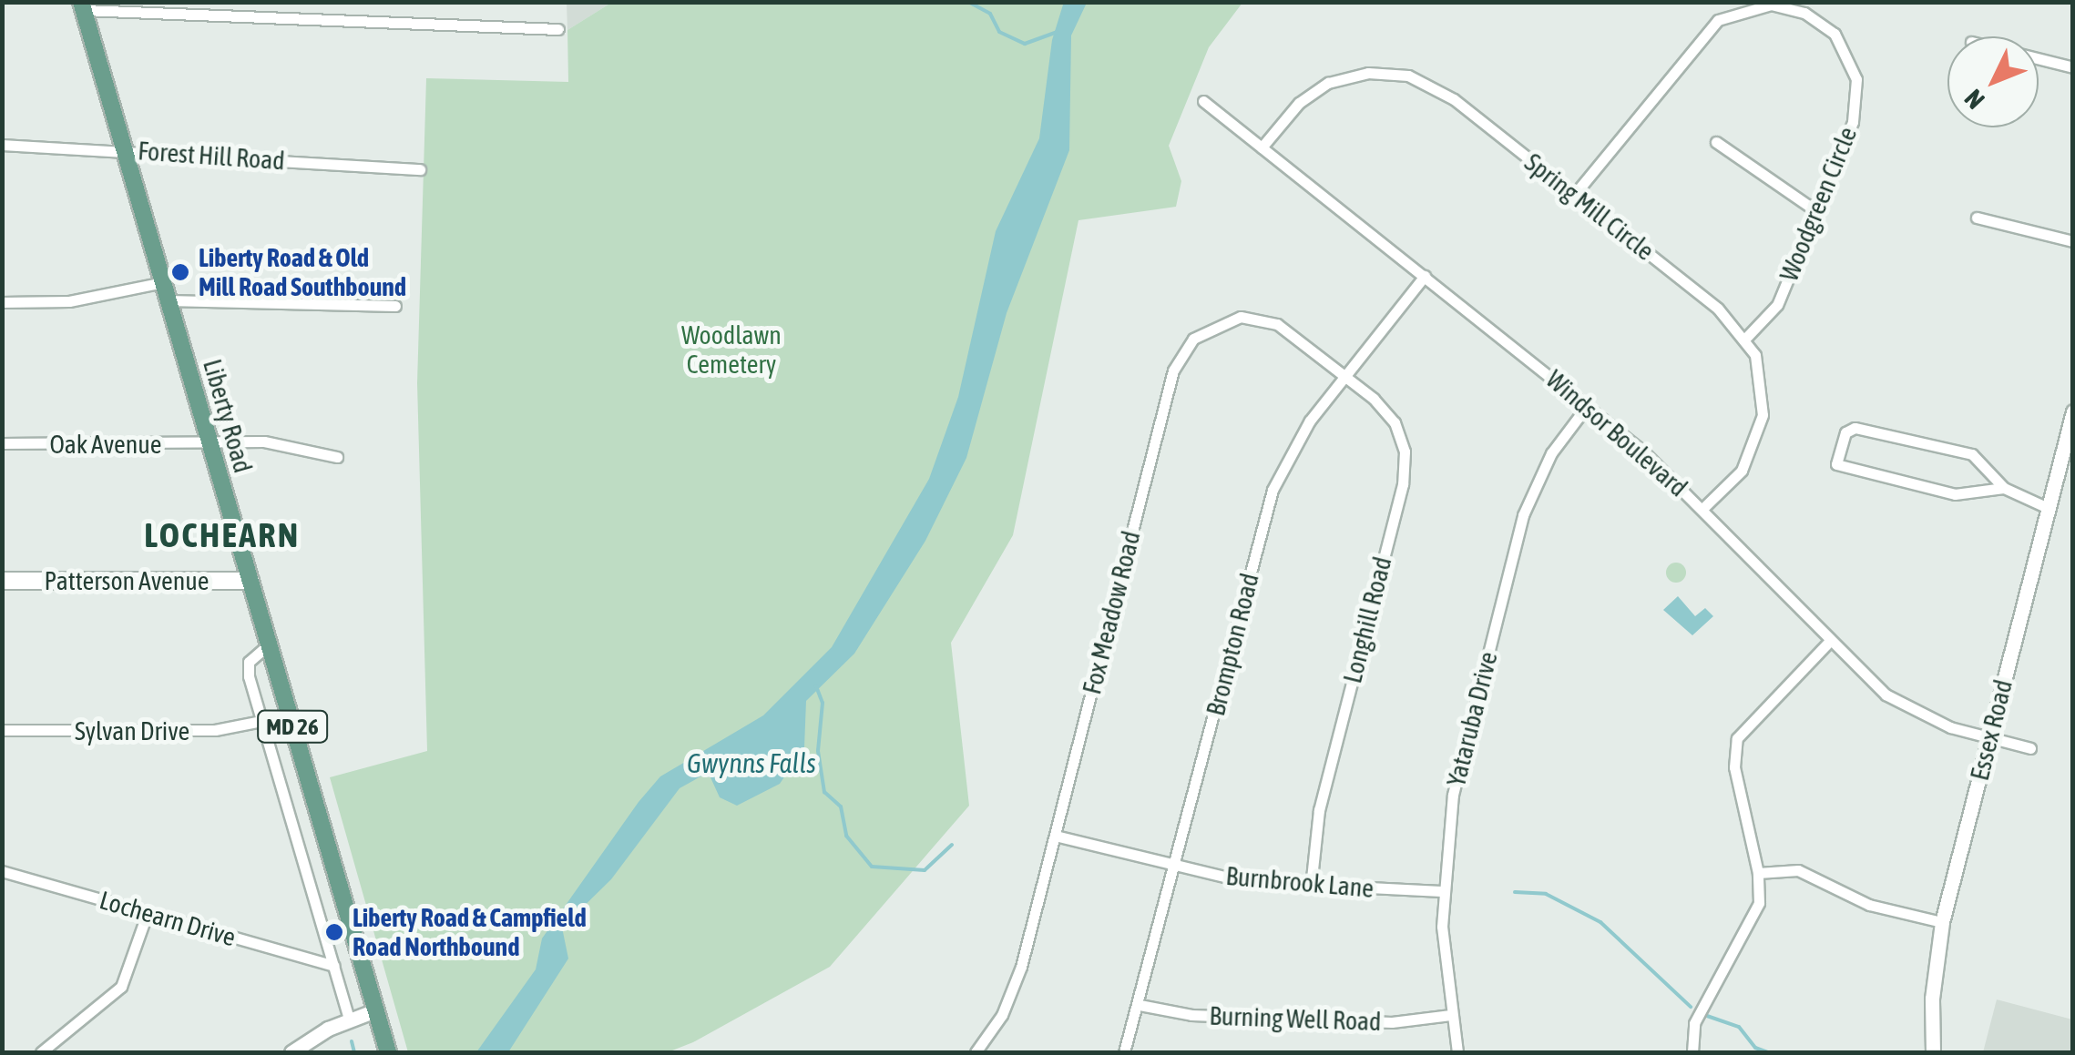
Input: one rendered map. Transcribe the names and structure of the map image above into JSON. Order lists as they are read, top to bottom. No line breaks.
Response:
{"streets":{"main road":["Liberty Road","Patterson Avenue","MD 26"],"street":["Forest Hill Road","Woodgreen Circle","Spring Mill Circle","Windsor Boulevard","Oak Avenue","Fox Meadow Road","Longhill Road","Brompton Road","Yataruba Drive","Essex Road","Sylvan Drive","Burnbrook Lane","Lochearn Drive","Burning Well Road"]},"crossings":[["Forest Hill Road","Liberty Road"],["Woodgreen Circle","Spring Mill Circle"],["Spring Mill Circle","Windsor Boulevard"],["Liberty Road","Oak Avenue"],["Liberty Road","Patterson Avenue"],["Windsor Boulevard","Brompton Road"],["Windsor Boulevard","Yataruba Drive"],["Windsor Boulevard","Essex Road"],["Fox Meadow Road","Longhill Road"],["Fox Meadow Road","Brompton Road"],["Fox Meadow Road","Burnbrook Lane"],["Longhill Road","Brompton Road"],["Longhill Road","Burnbrook Lane"],["Brompton Road","Burnbrook Lane"],["Brompton Road","Burning Well Road"],["Yataruba Drive","Burnbrook Lane"],["Yataruba Drive","Burning Well Road"]],"districts":["LOCHEARN"],"water":["Gwynns Falls"],"parks":["Woodlawn Cemetery"],"places":["Liberty Road & Old Mill Road Southbound","Liberty Road & Campfield Road Northbound"],"north":"bottom left"}
